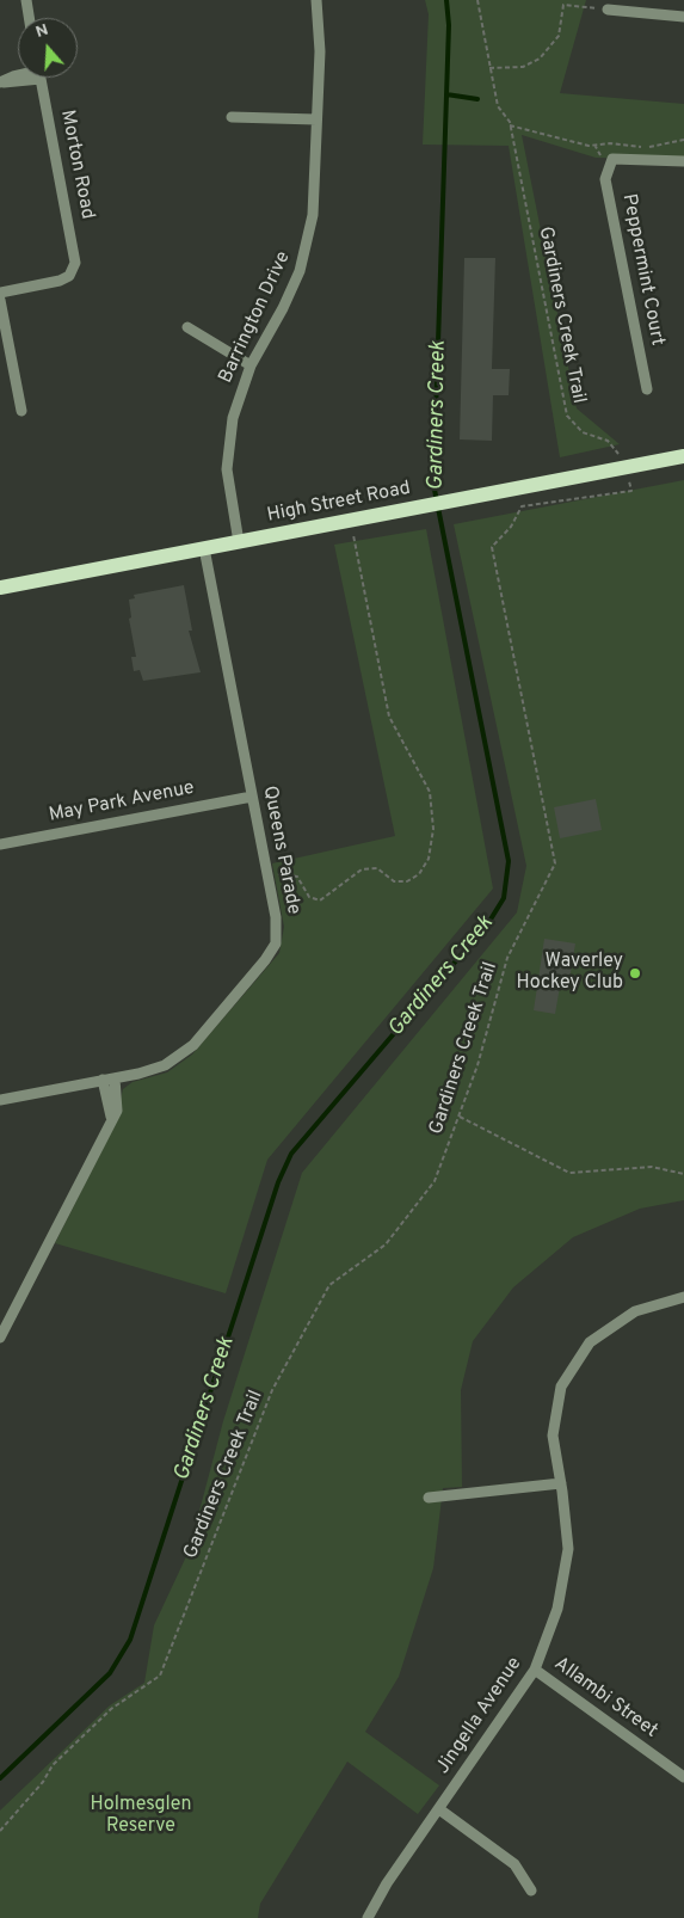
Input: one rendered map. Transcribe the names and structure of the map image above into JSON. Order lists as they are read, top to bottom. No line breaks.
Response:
{"streets":{"main road":["High Street Road"],"street":["Morton Road","Peppermint Court","Barrington Drive","May Park Avenue","Queens Parade","Allambi Street","Jingella Avenue"],"path":["Gardiners Creek Trail"]},"crossings":[["Gardiners Creek Trail","High Street Road"],["Barrington Drive","High Street Road"],["High Street Road","Queens Parade"],["May Park Avenue","Queens Parade"],["Allambi Street","Jingella Avenue"]],"water":["Gardiners Creek"],"parks":["Holmesglen Reserve"],"places":["Waverley Hockey Club"],"north":"top"}
